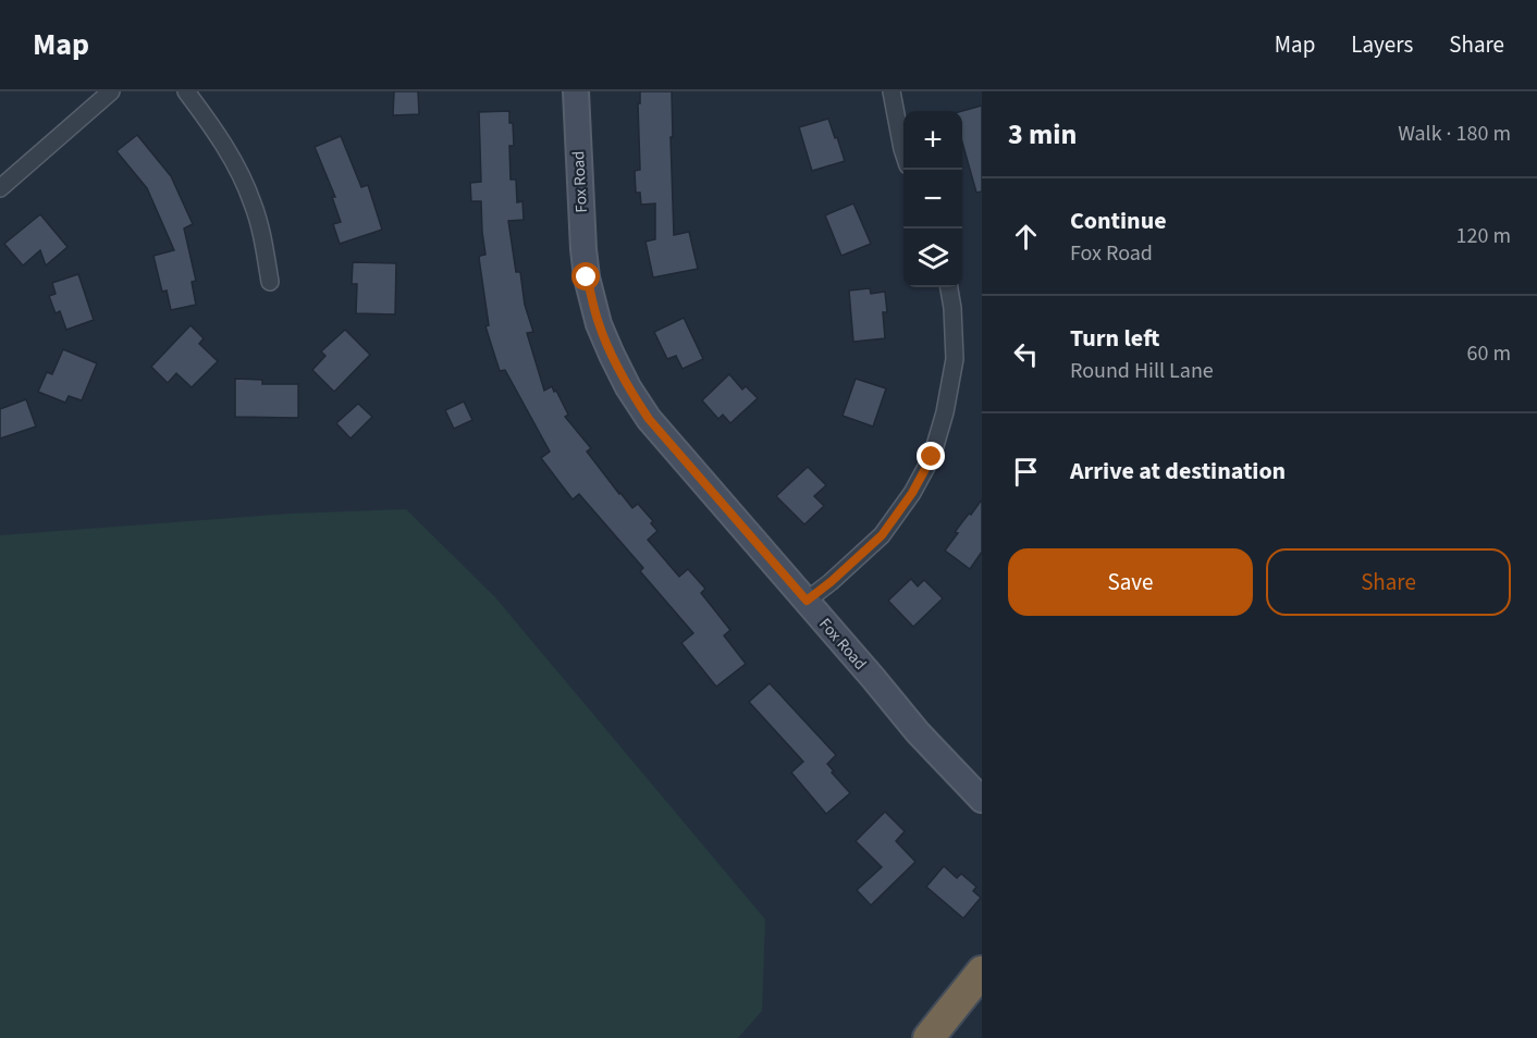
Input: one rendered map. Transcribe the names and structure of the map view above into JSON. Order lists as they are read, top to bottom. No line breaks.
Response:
{"streets":{"street":["Fox Road"]},"page":{"header":"Map","nav":["Map","Layers","Share"],"heading":["3 min","Walk · 180 m"],"map_buttons":["+","−"],"list":[["Continue","Fox Road","120 m"],["Turn left","Round Hill Lane","60 m"],"Arrive at destination"],"buttons":["Save","Share"]}}
